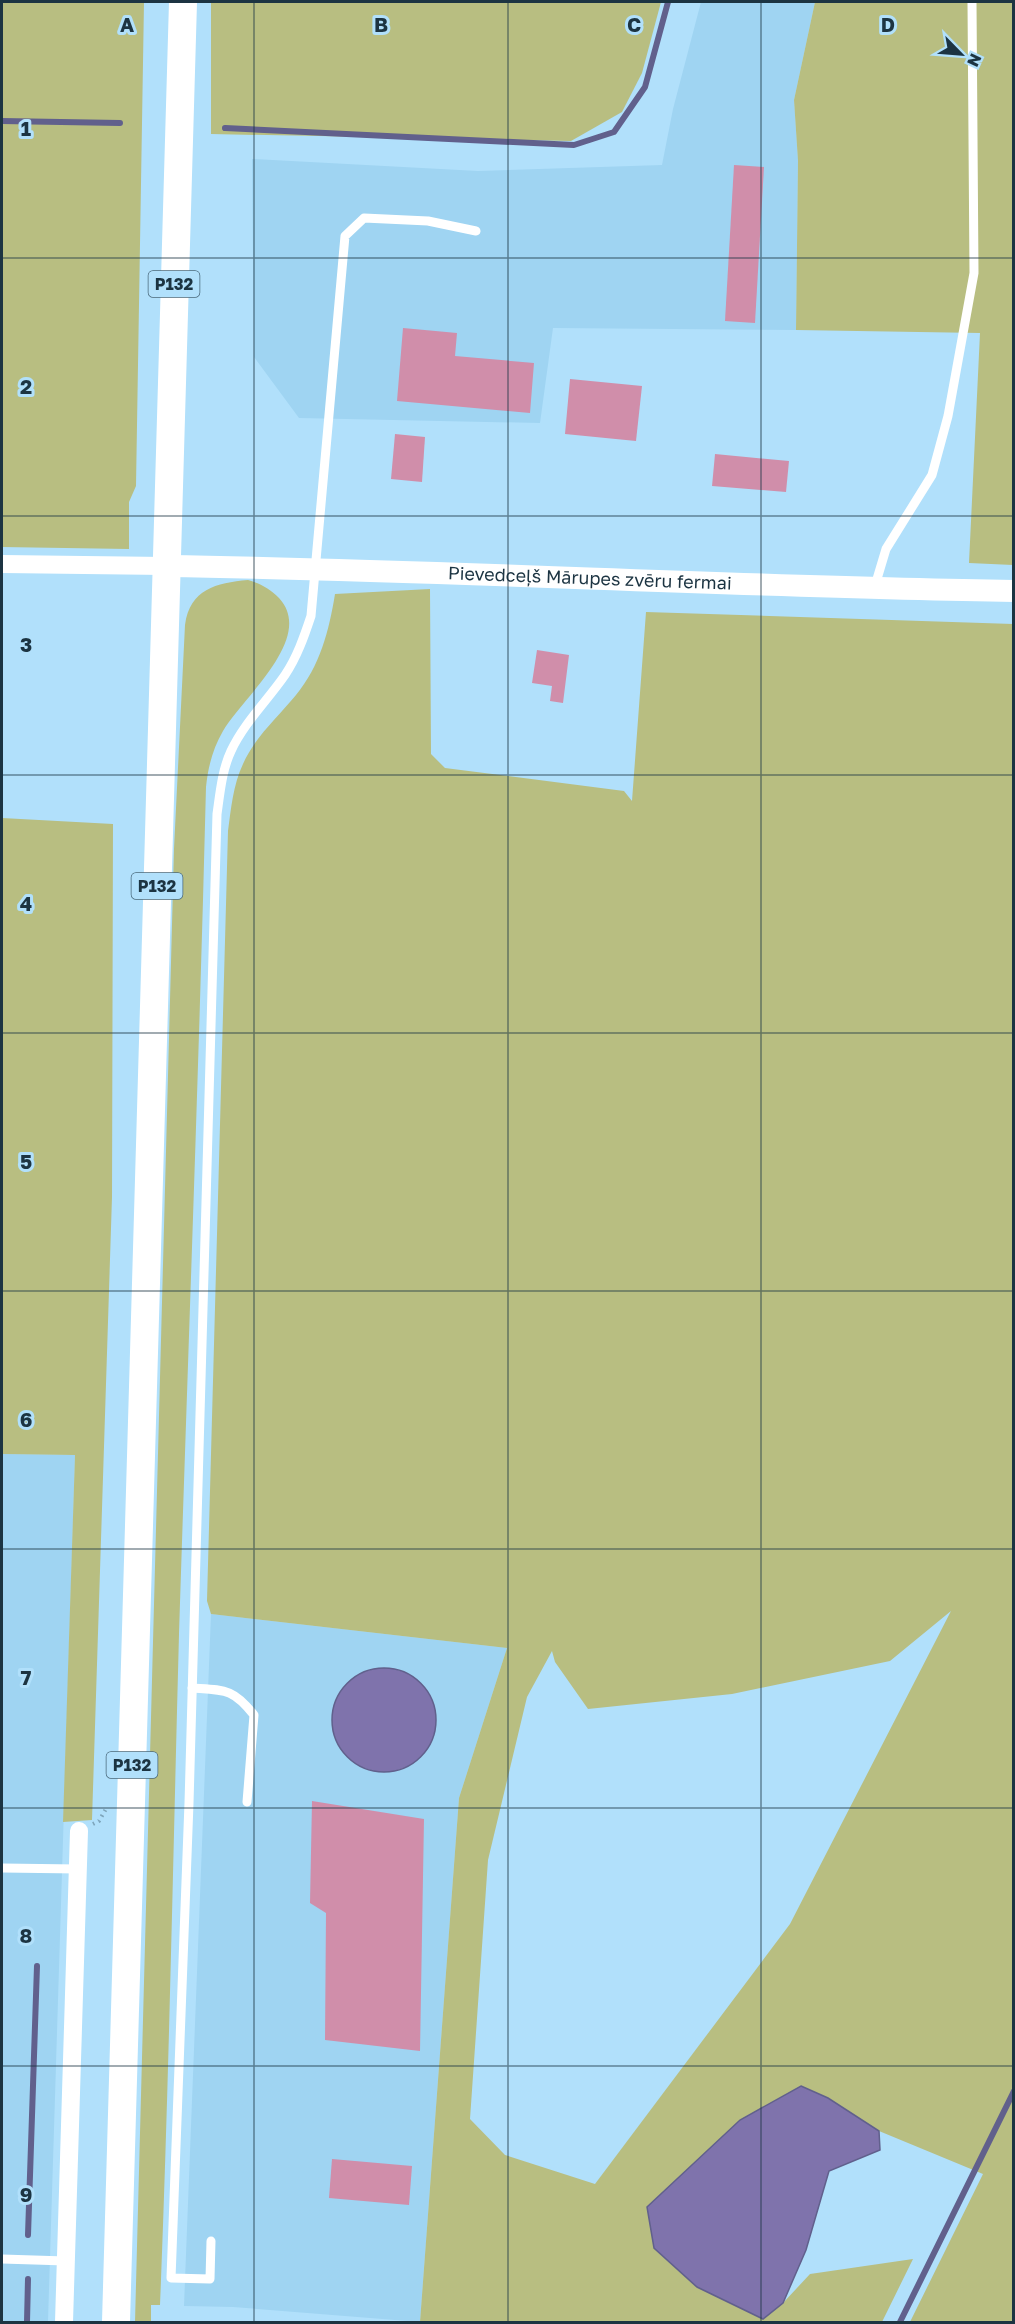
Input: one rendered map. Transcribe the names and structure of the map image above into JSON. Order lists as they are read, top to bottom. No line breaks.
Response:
{"streets":{"main road":["P132"],"street":["Pievedceļš Mārupes zvēru fermai"]},"crossings":[["P132","Pievedceļš Mārupes zvēru fermai"]],"north":"bottom right","grid":{"columns":["A","B","C","D"],"rows":["1","2","3","4","5","6","7","8","9"]}}
